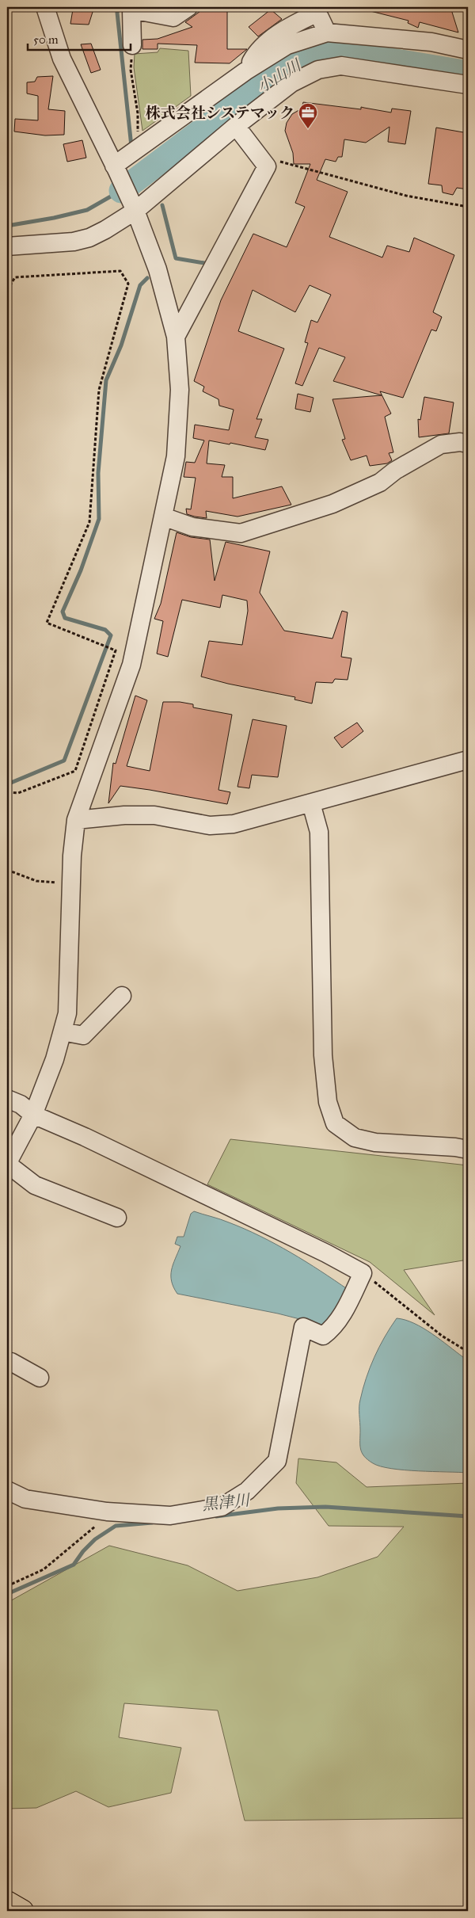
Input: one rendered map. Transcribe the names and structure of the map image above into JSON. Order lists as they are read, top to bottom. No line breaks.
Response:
{"water":["小山川","黒津川"],"places":{"office":["株式会社システマック"]},"scale_bar":"50 m"}
